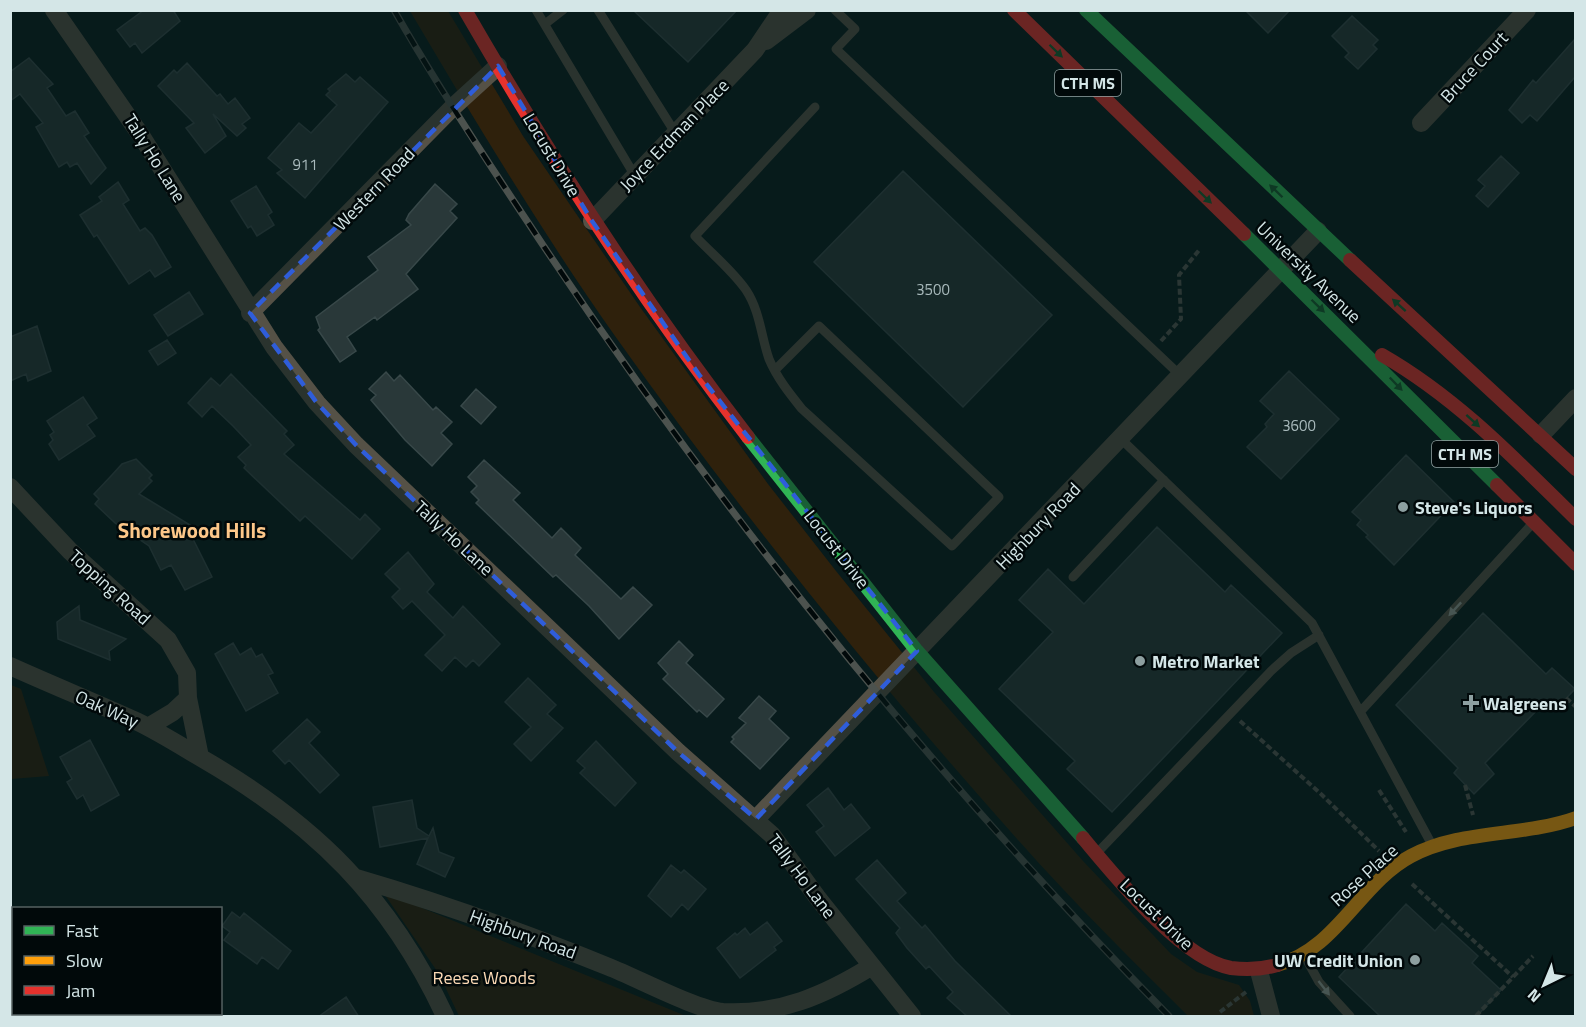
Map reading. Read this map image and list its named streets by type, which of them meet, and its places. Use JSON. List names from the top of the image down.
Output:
{
  "streets": {
    "main road": [
      "CTH MS",
      "Locust Drive",
      "University Avenue",
      "Rose Place"
    ],
    "street": [
      "Bruce Court",
      "Joyce Erdman Place",
      "Tally Ho Lane",
      "Western Road",
      "Highbury Road",
      "Topping Road",
      "Oak Way"
    ]
  },
  "crossings": [
    ["Joyce Erdman Place", "Locust Drive"],
    ["Locust Drive", "Western Road"],
    ["Locust Drive", "Highbury Road"],
    ["Locust Drive", "Rose Place"],
    ["Tally Ho Lane", "Western Road"],
    ["Tally Ho Lane", "Highbury Road"],
    ["University Avenue", "Highbury Road"],
    ["Highbury Road", "Topping Road"],
    ["Highbury Road", "Oak Way"],
    ["Topping Road", "Oak Way"]
  ],
  "districts": ["Shorewood Hills"],
  "parks": ["Reese Woods"],
  "places": {
    "other": ["Steve's Liquors", "Metro Market", "UW Credit Union"],
    "health": ["Walgreens"]
  },
  "house_numbers": ["911", "3500", "3600"],
  "legend": ["Fast", "Slow", "Jam"],
  "north": "bottom left"
}
